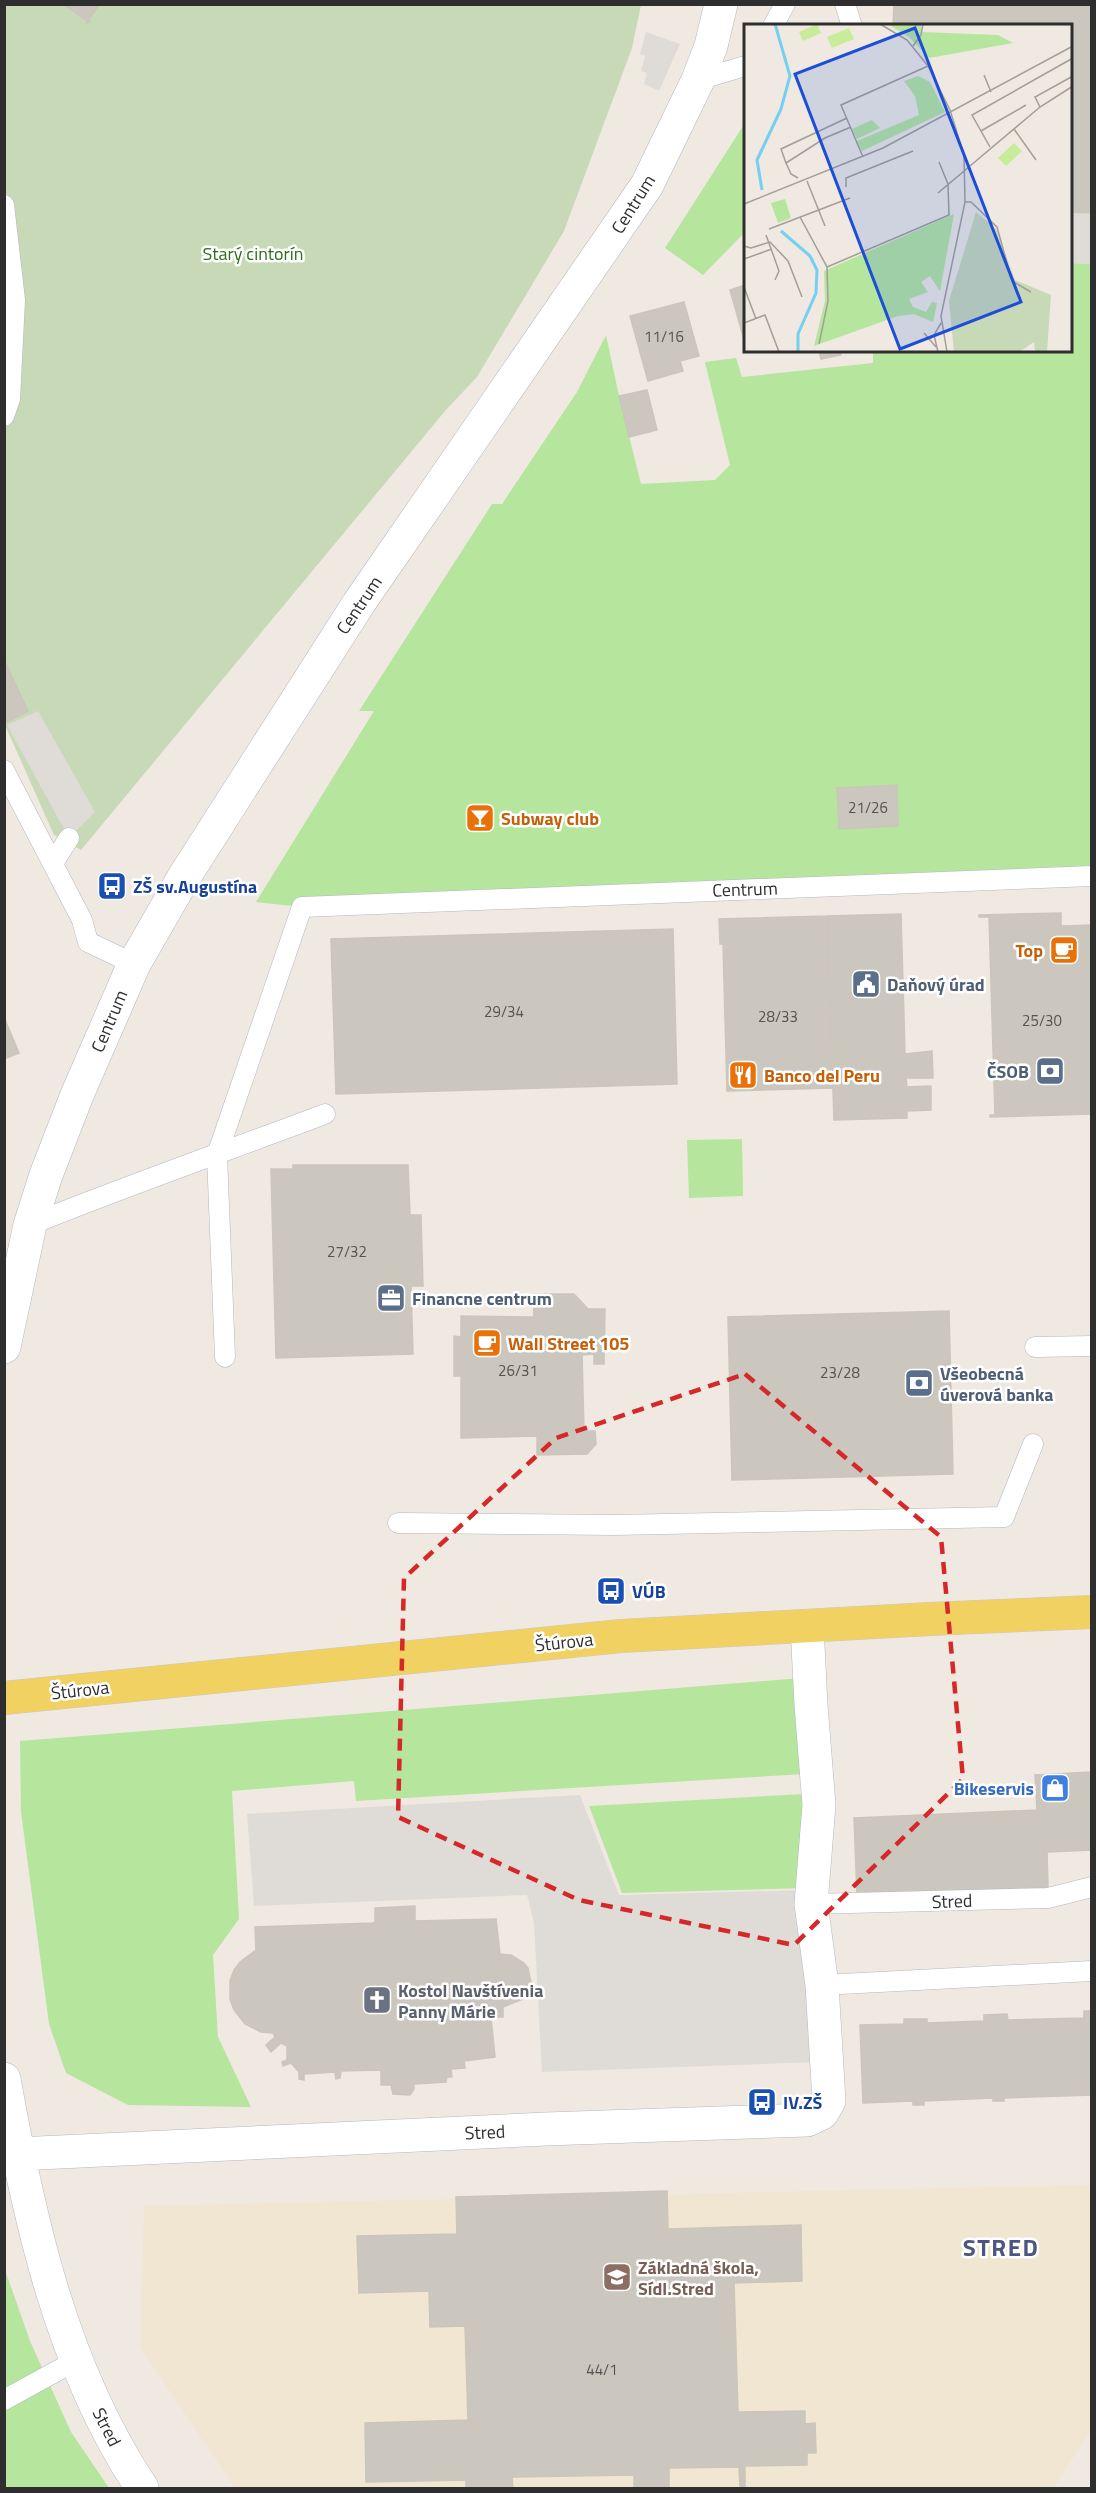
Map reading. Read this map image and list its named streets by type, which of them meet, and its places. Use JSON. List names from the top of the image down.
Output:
{
  "streets": {
    "main road": ["Štúrova"],
    "street": ["Centrum", "Stred"]
  },
  "crossings": [
    ["Štúrova", "Stred"]
  ],
  "districts": ["STRED"],
  "parks": ["Starý cintorín"],
  "places": {
    "bar": ["Subway club"],
    "bus stop": ["ZŠ sv.Augustína", "VÚB", "IV.ZŠ"],
    "cafe": ["Top", "Wall Street 105"],
    "public building": ["Daňový úrad"],
    "bank": ["ČSOB", "Všeobecná úverová banka"],
    "restaurant": ["Banco del Peru"],
    "office": ["Financne centrum"],
    "shop": ["Bikeservis"],
    "church": ["Kostol Navštívenia Panny Márie"],
    "school or university": ["Základná škola, Sídl.Stred"]
  },
  "house_numbers": [
    "11/16",
    "21/26",
    "29/34",
    "28/33",
    "25/30",
    "27/32",
    "26/31",
    "23/28",
    "44/1"
  ]
}
